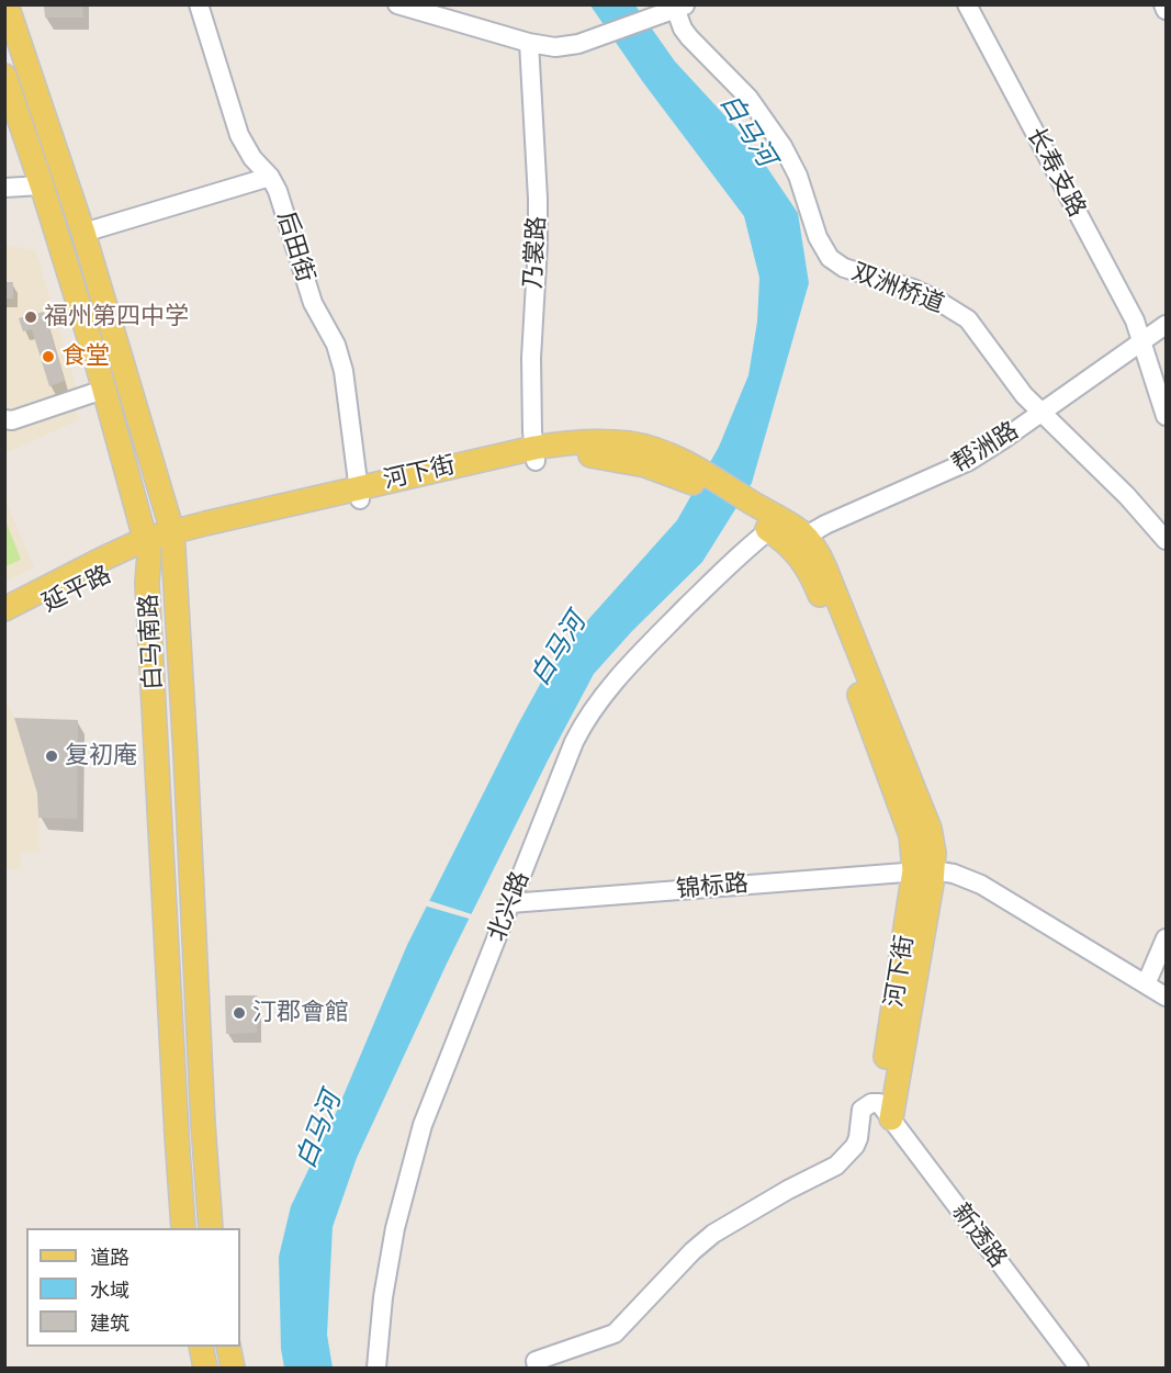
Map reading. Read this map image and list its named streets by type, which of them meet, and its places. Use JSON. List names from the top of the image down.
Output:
{
  "streets": {
    "main road": ["河下街", "延平路", "白马南路"],
    "street": [
      "长寿支路",
      "后田街",
      "乃裳路",
      "双洲桥道",
      "帮洲路",
      "锦标路",
      "北兴路",
      "新透路"
    ]
  },
  "crossings": [
    ["长寿支路", "帮洲路"],
    ["后田街", "河下街"],
    ["乃裳路", "河下街"],
    ["双洲桥道", "帮洲路"],
    ["帮洲路", "河下街"],
    ["河下街", "延平路"],
    ["河下街", "白马南路"],
    ["河下街", "锦标路"],
    ["河下街", "北兴路"],
    ["河下街", "新透路"],
    ["延平路", "白马南路"],
    ["锦标路", "北兴路"]
  ],
  "water": ["白马河"],
  "places": [
    "福州第四中学",
    "食堂",
    "复初庵",
    "汀郡會館"
  ],
  "legend": ["道路", "水域", "建筑"]
}
